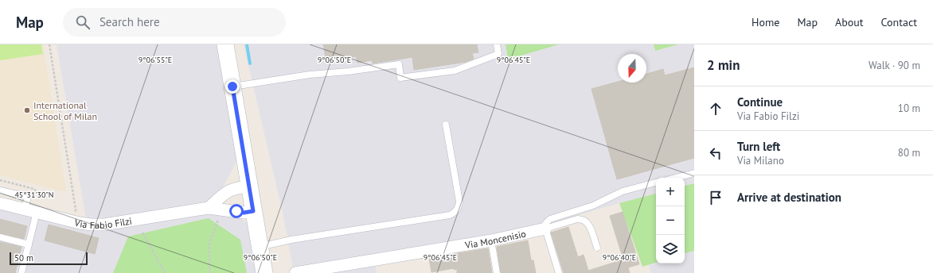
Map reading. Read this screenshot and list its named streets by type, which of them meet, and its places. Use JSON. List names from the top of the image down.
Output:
{
  "streets": {
    "street": ["Via Fabio Filzi", "Via Moncenisio"]
  },
  "places": ["International School of Milan"],
  "scale_bar": "50 m",
  "north": "bottom",
  "page": {
    "header": "Map",
    "search": "Search here",
    "nav": [
      "Home",
      "Map",
      "About",
      "Contact"
    ],
    "heading": ["2 min", "Walk · 90 m"],
    "list": [
      ["Continue", "Via Fabio Filzi", "10 m"],
      ["Turn left", "Via Milano", "80 m"],
      "Arrive at destination"
    ],
    "map_buttons": ["+", "−"],
    "scale": "50 m"
  },
  "coordinates": [
    "9°06'55\"E",
    "9°06'50\"E",
    "9°06'45\"E",
    "45°31'30\"N",
    "9°06'40\"E"
  ]
}
